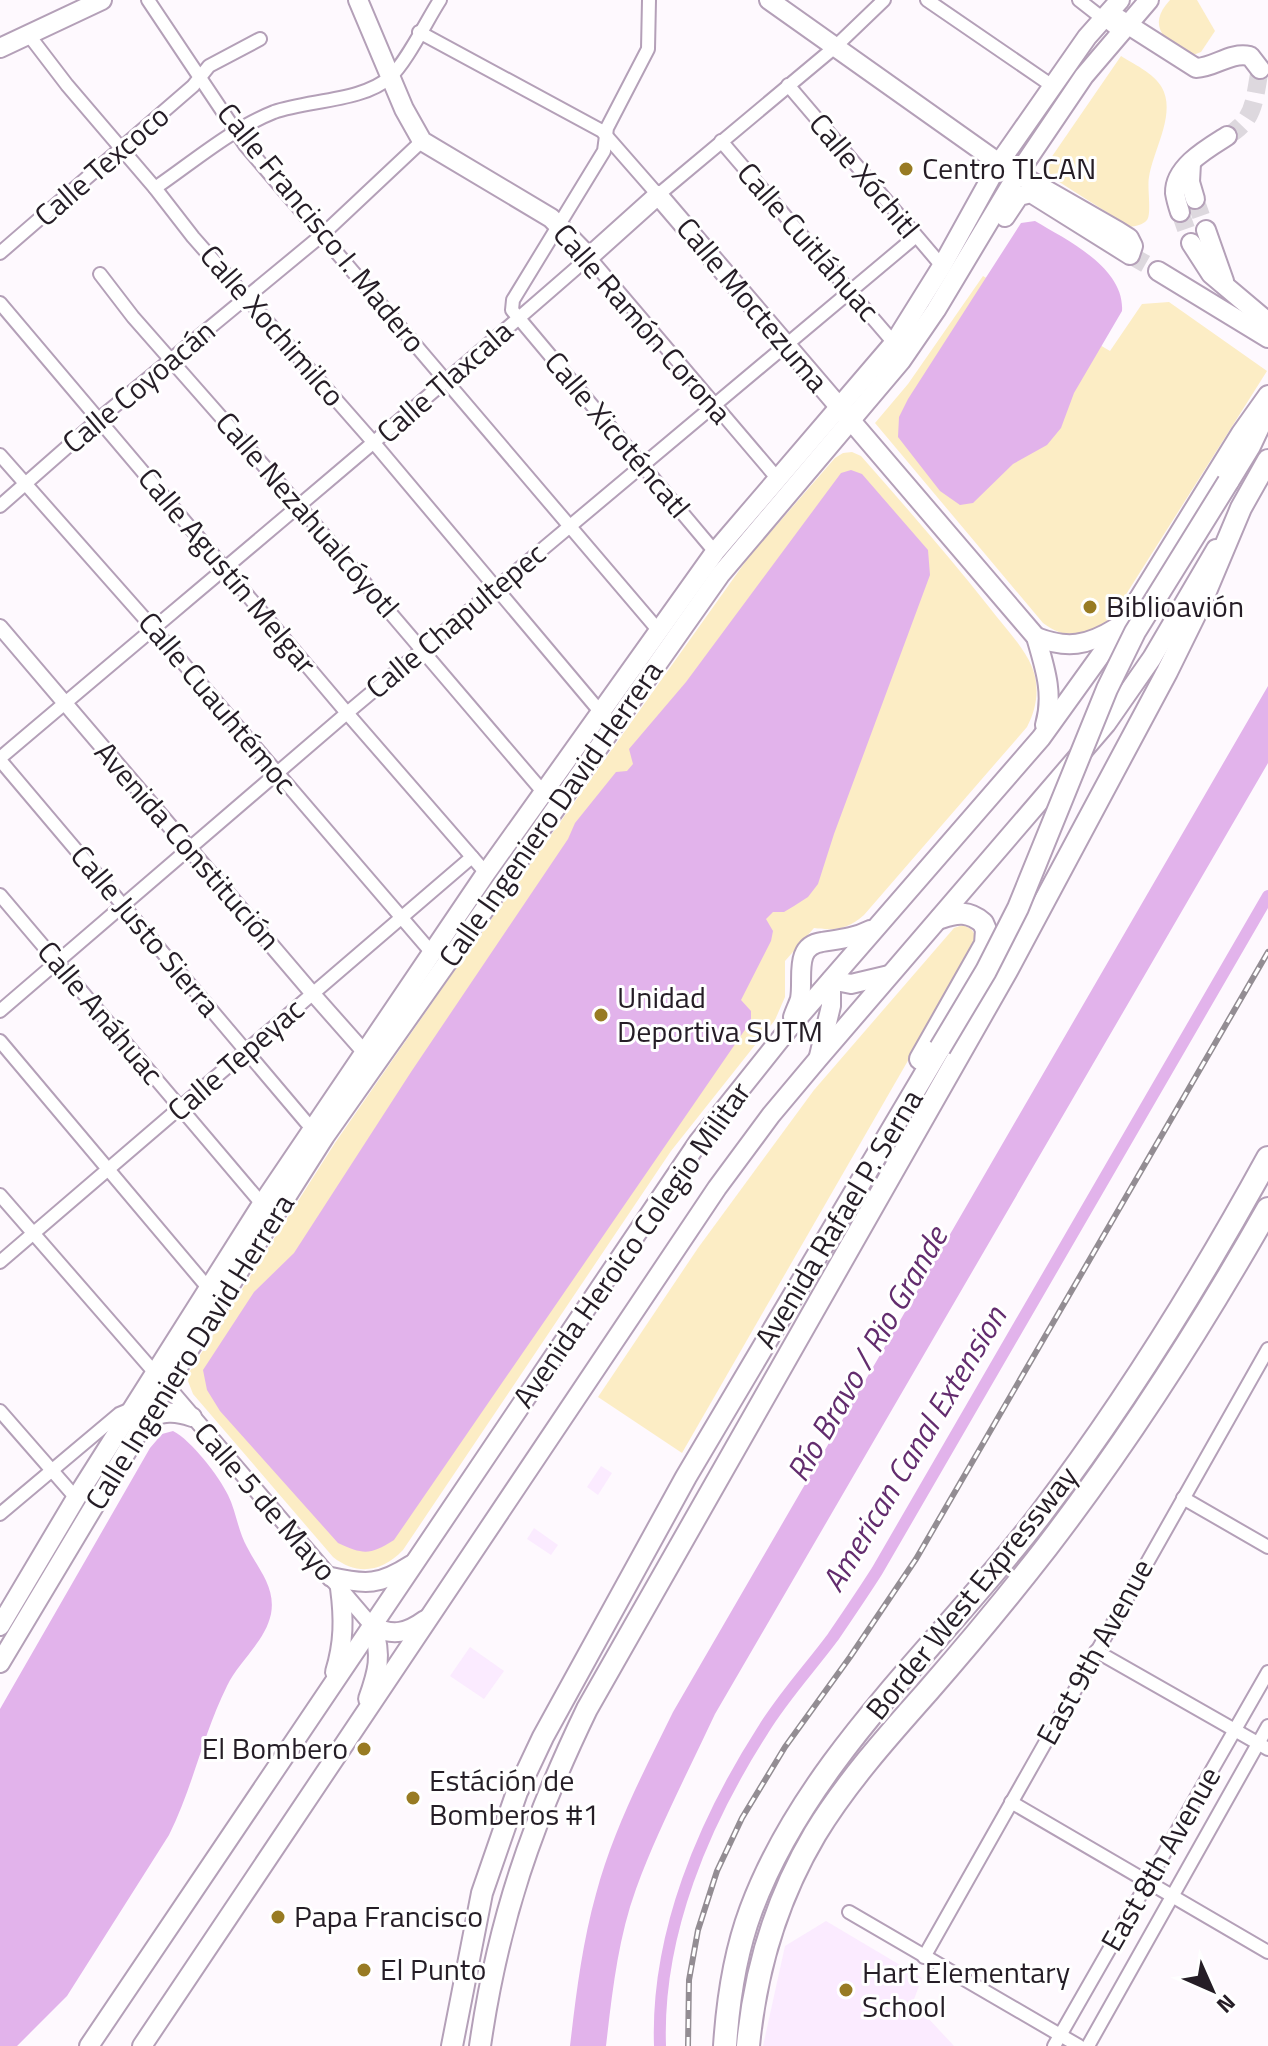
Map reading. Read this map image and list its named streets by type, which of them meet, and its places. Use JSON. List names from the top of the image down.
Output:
{
  "streets": {
    "highway": ["Avenida Rafael P. Serna", "Avenida Heroico Colegio Militar", "Border West Expressway"],
    "main road": [
      "Calle Moctezuma",
      "Calle Ramón Corona",
      "Calle Tlaxcala",
      "Calle Ingeniero David Herrera"
    ],
    "street": [
      "Calle Texcoco",
      "Calle Xóchitl",
      "Calle Francisco I. Madero",
      "Calle Cuitláhuac",
      "Calle Xochimilco",
      "Calle Coyoacán",
      "Calle Xicoténcatl",
      "Calle Nezahualcóyotl",
      "Calle Agustín Melgar",
      "Calle Chapultepec",
      "Calle Cuauhtémoc",
      "Avenida Constitución",
      "Calle Justo Sierra",
      "Calle Anáhuac",
      "Calle Tepeyac",
      "Calle 5 de Mayo",
      "East 9th Avenue",
      "East 8th Avenue"
    ]
  },
  "crossings": [
    ["Calle Texcoco", "Calle Francisco I. Madero"],
    ["Calle Texcoco", "Calle Xochimilco"],
    ["Calle Xóchitl", "Calle Tlaxcala"],
    ["Calle Xóchitl", "Calle Chapultepec"],
    ["Calle Xóchitl", "Calle Ingeniero David Herrera"],
    ["Calle Francisco I. Madero", "Calle Tlaxcala"],
    ["Calle Francisco I. Madero", "Calle Coyoacán"],
    ["Calle Francisco I. Madero", "Calle Chapultepec"],
    ["Calle Francisco I. Madero", "Calle Ingeniero David Herrera"],
    ["Calle Cuitláhuac", "Calle Tlaxcala"],
    ["Calle Cuitláhuac", "Calle Chapultepec"],
    ["Calle Cuitláhuac", "Calle Ingeniero David Herrera"],
    ["Calle Moctezuma", "Calle Tlaxcala"],
    ["Calle Moctezuma", "Calle Chapultepec"],
    ["Calle Moctezuma", "Calle Ingeniero David Herrera"],
    ["Calle Moctezuma", "Avenida Heroico Colegio Militar"],
    ["Calle Ramón Corona", "Calle Tlaxcala"],
    ["Calle Ramón Corona", "Calle Coyoacán"],
    ["Calle Ramón Corona", "Calle Chapultepec"],
    ["Calle Ramón Corona", "Calle Ingeniero David Herrera"],
    ["Calle Xochimilco", "Calle Tlaxcala"],
    ["Calle Xochimilco", "Calle Coyoacán"],
    ["Calle Xochimilco", "Calle Chapultepec"],
    ["Calle Xochimilco", "Calle Ingeniero David Herrera"],
    ["Calle Tlaxcala", "Calle Xicoténcatl"],
    ["Calle Tlaxcala", "Calle Nezahualcóyotl"],
    ["Calle Tlaxcala", "Calle Agustín Melgar"],
    ["Calle Tlaxcala", "Calle Cuauhtémoc"],
    ["Calle Tlaxcala", "Avenida Constitución"],
    ["Calle Tlaxcala", "Calle Justo Sierra"],
    ["Calle Coyoacán", "Calle Nezahualcóyotl"],
    ["Calle Coyoacán", "Calle Agustín Melgar"],
    ["Calle Coyoacán", "Calle Cuauhtémoc"],
    ["Calle Xicoténcatl", "Calle Chapultepec"],
    ["Calle Xicoténcatl", "Calle Ingeniero David Herrera"],
    ["Calle Nezahualcóyotl", "Calle Chapultepec"],
    ["Calle Nezahualcóyotl", "Calle Ingeniero David Herrera"],
    ["Calle Agustín Melgar", "Calle Chapultepec"],
    ["Calle Agustín Melgar", "Calle Ingeniero David Herrera"],
    ["Calle Agustín Melgar", "Calle Tepeyac"],
    ["Calle Chapultepec", "Calle Cuauhtémoc"],
    ["Calle Chapultepec", "Avenida Constitución"],
    ["Calle Chapultepec", "Calle Justo Sierra"],
    ["Calle Chapultepec", "Calle Anáhuac"],
    ["Calle Cuauhtémoc", "Calle Ingeniero David Herrera"],
    ["Calle Cuauhtémoc", "Calle Tepeyac"],
    ["Calle Ingeniero David Herrera", "Avenida Constitución"],
    ["Calle Ingeniero David Herrera", "Calle Justo Sierra"],
    ["Calle Ingeniero David Herrera", "Calle Anáhuac"],
    ["Calle Ingeniero David Herrera", "Calle 5 de Mayo"],
    ["Avenida Constitución", "Calle Tepeyac"],
    ["Calle Justo Sierra", "Calle Tepeyac"],
    ["Calle Anáhuac", "Calle Tepeyac"],
    ["Calle Tepeyac", "Calle 5 de Mayo"],
    ["Avenida Rafael P. Serna", "Avenida Heroico Colegio Militar"],
    ["Avenida Heroico Colegio Militar", "Calle 5 de Mayo"]
  ],
  "water": ["Río Bravo / Rio Grande", "American Canal Extension"],
  "places": [
    "Centro TLCAN",
    "Biblioavión",
    "Unidad Deportiva SUTM",
    "El Bombero",
    "Estáción de Bomberos #1",
    "Papa Francisco",
    "El Punto",
    "Hart Elementary School"
  ],
  "north": "bottom right"
}
